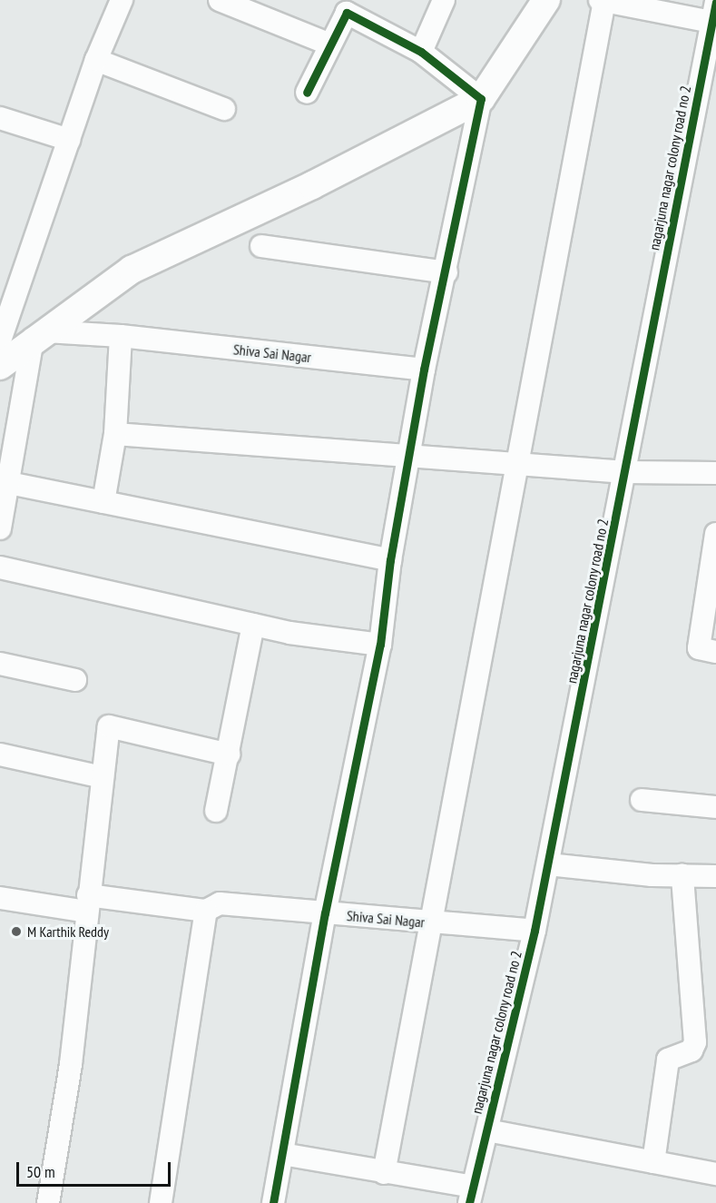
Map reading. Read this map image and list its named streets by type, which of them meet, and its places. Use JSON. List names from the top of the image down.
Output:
{
  "streets": {
    "street": ["nagarjuna nagar colony road no 2", "Shiva Sai Nagar"]
  },
  "crossings": [
    ["nagarjuna nagar colony road no 2", "Shiva Sai Nagar"]
  ],
  "places": ["M Karthik Reddy"],
  "scale_bar": "50 m"
}
